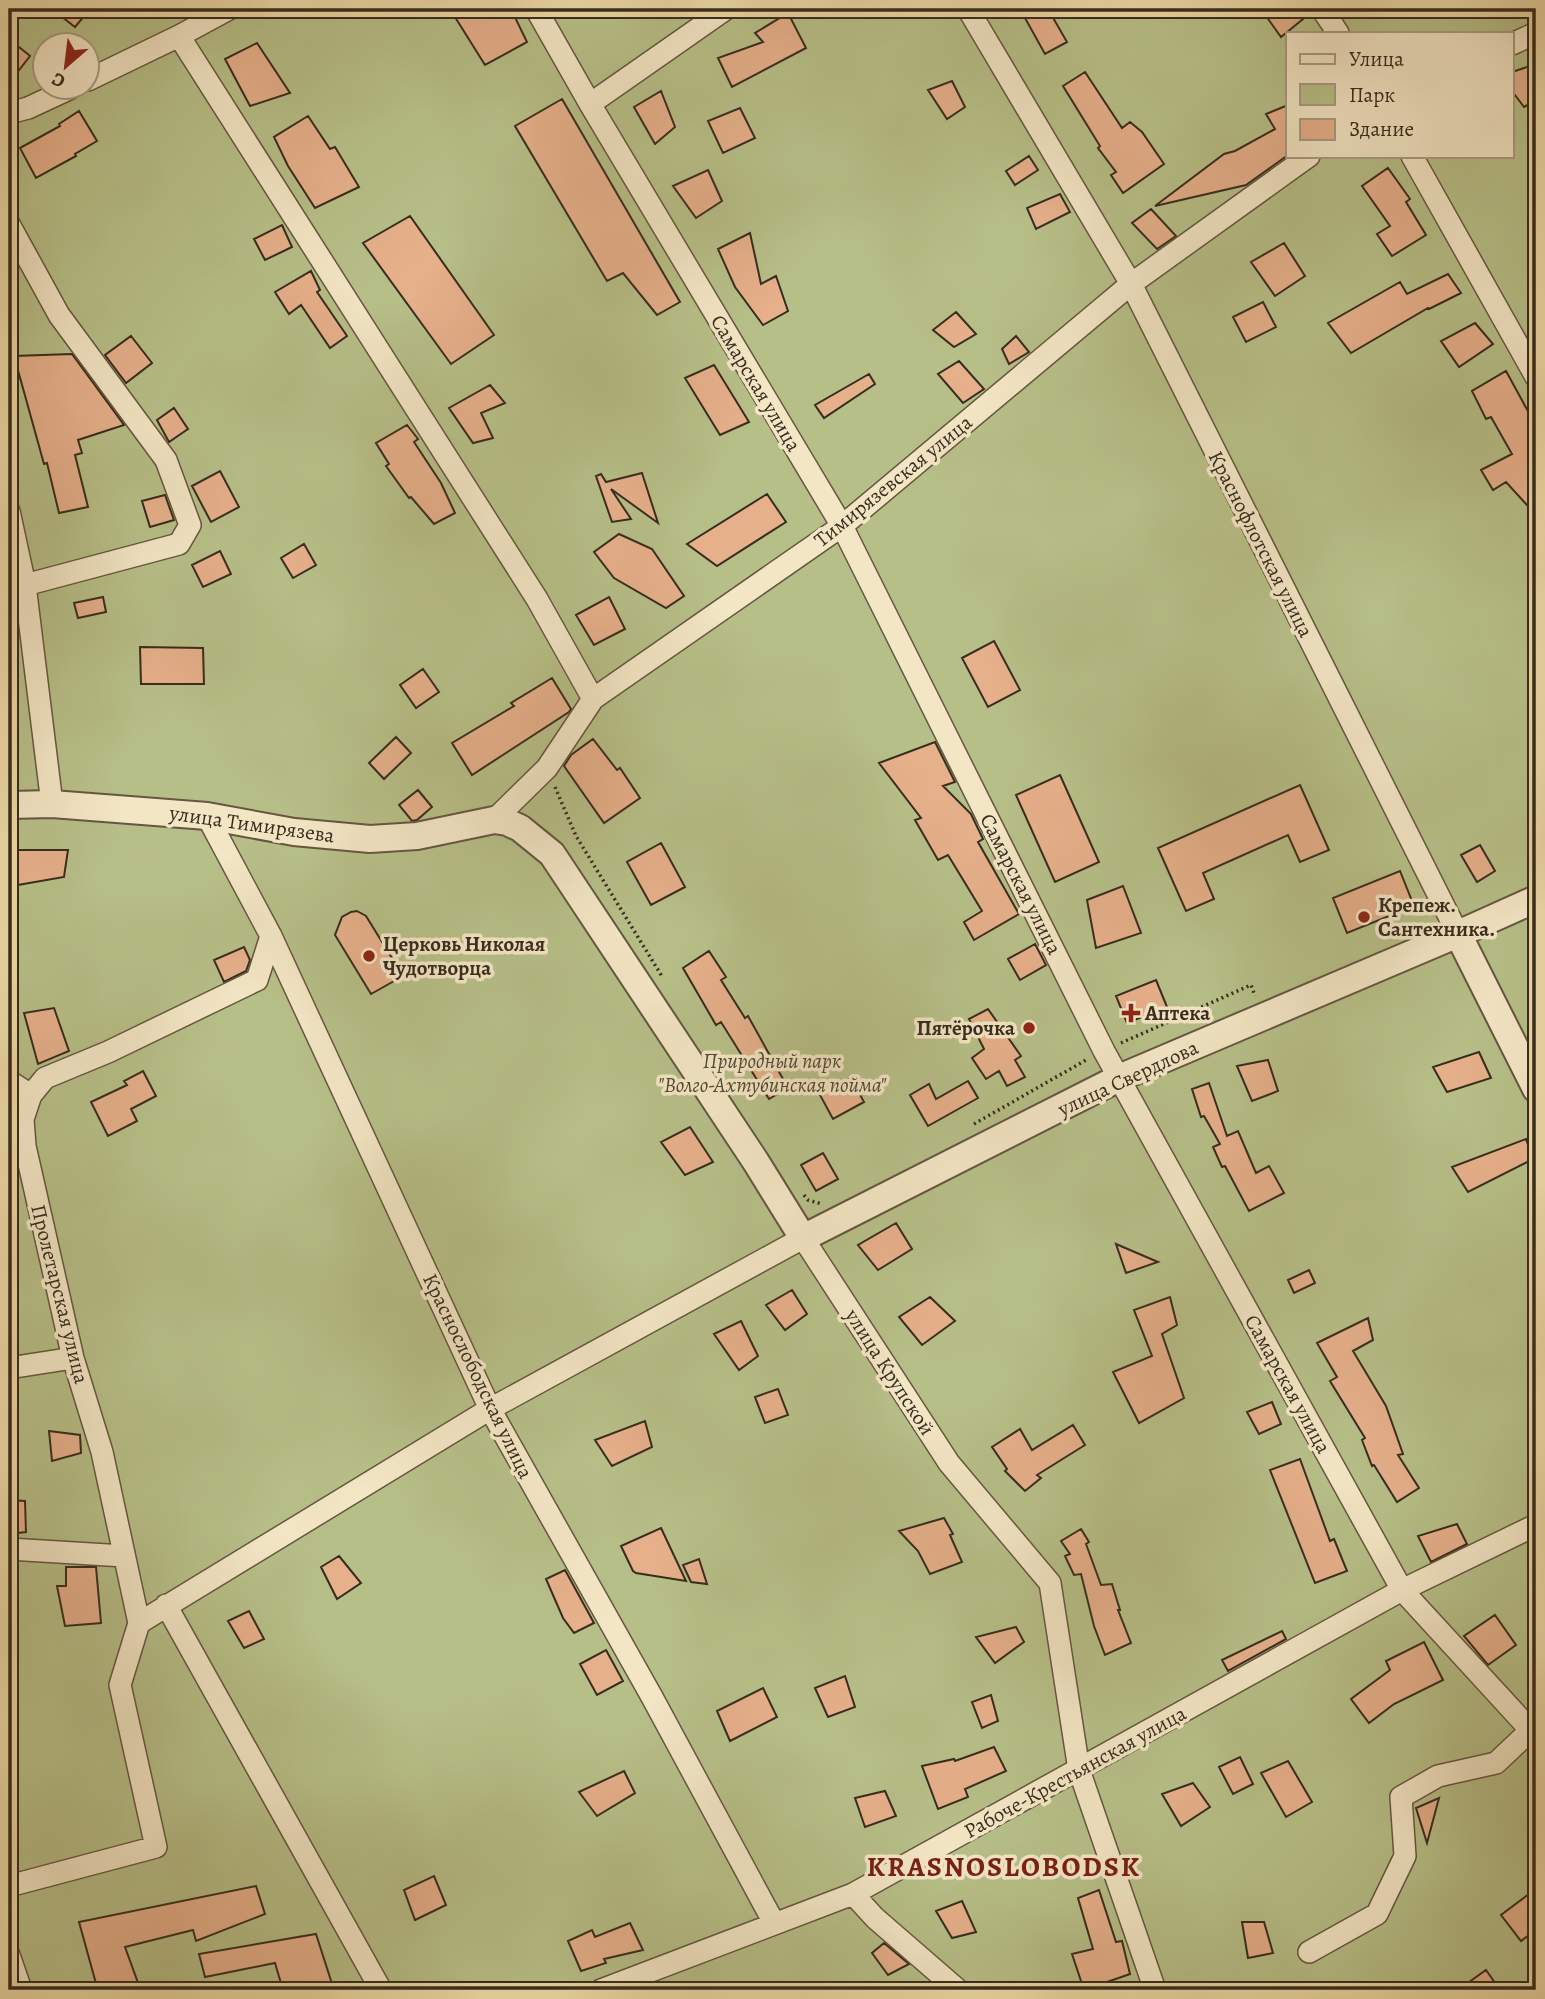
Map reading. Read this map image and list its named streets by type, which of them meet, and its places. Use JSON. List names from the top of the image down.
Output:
{
  "streets": {
    "street": [
      "Самарская улица",
      "Тимирязевская улица",
      "Краснофлотская улица",
      "улица Тимирязева",
      "улица Свердлова",
      "Пролетарская улица",
      "улица Крупской",
      "Краснослободская улица",
      "Рабоче-Крестьянская улица"
    ]
  },
  "crossings": [
    ["Самарская улица", "Тимирязевская улица"],
    ["Самарская улица", "улица Свердлова"],
    ["Самарская улица", "Рабоче-Крестьянская улица"],
    ["Тимирязевская улица", "Краснофлотская улица"],
    ["Тимирязевская улица", "улица Тимирязева"],
    ["Тимирязевская улица", "улица Крупской"],
    ["Краснофлотская улица", "улица Свердлова"],
    ["улица Тимирязева", "улица Крупской"],
    ["улица Тимирязева", "Краснослободская улица"],
    ["улица Свердлова", "улица Крупской"],
    ["улица Крупской", "Рабоче-Крестьянская улица"],
    ["Краснослободская улица", "Рабоче-Крестьянская улица"]
  ],
  "districts": ["KRASNOSLOBODSK"],
  "parks": ["Природный парк \"Волго-Ахтубинская пойма\""],
  "places": {
    "other": ["Крепеж. Сантехника.", "Церковь Николая Чудотворца", "Пятёрочка"],
    "health": ["Аптека"]
  },
  "legend": ["Улица", "Парк", "Здание"],
  "north": "bottom left"
}
